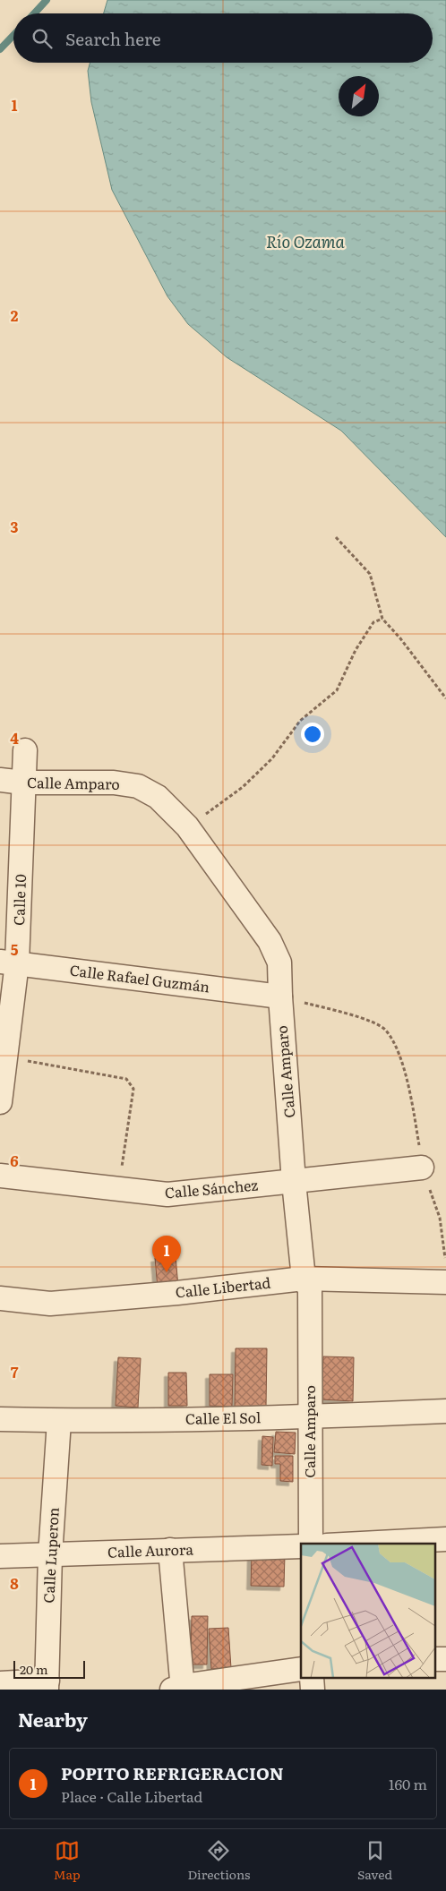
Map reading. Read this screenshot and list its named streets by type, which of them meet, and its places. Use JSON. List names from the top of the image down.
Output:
{
  "streets": {
    "street": [
      "Calle Amparo",
      "Calle 10",
      "Calle Rafael Guzmán",
      "Calle Sánchez",
      "Calle Libertad",
      "Calle El Sol",
      "Calle Aurora",
      "Calle Luperon"
    ]
  },
  "crossings": [
    ["Calle Amparo", "Calle 10"],
    ["Calle Amparo", "Calle Rafael Guzmán"],
    ["Calle Amparo", "Calle Sánchez"],
    ["Calle Amparo", "Calle Libertad"],
    ["Calle Amparo", "Calle El Sol"],
    ["Calle 10", "Calle Rafael Guzmán"],
    ["Calle El Sol", "Calle Luperon"],
    ["Calle Aurora", "Calle Luperon"]
  ],
  "water": ["Río Ozama"],
  "scale_bar": "20 m",
  "north": "top right",
  "page": {
    "search": "Search here",
    "pins": "1",
    "scale": "20 m",
    "heading": "Nearby",
    "list": [
      {
        "mark": "1",
        "name": "POPITO REFRIGERACION",
        "note": "Place · Calle Libertad",
        "value": "160 m"
      }
    ],
    "nav": ["Map", "Directions", "Saved"]
  },
  "grid": {
    "rows": [
      "1",
      "2",
      "3",
      "4",
      "5",
      "6",
      "7",
      "8"
    ]
  }
}
